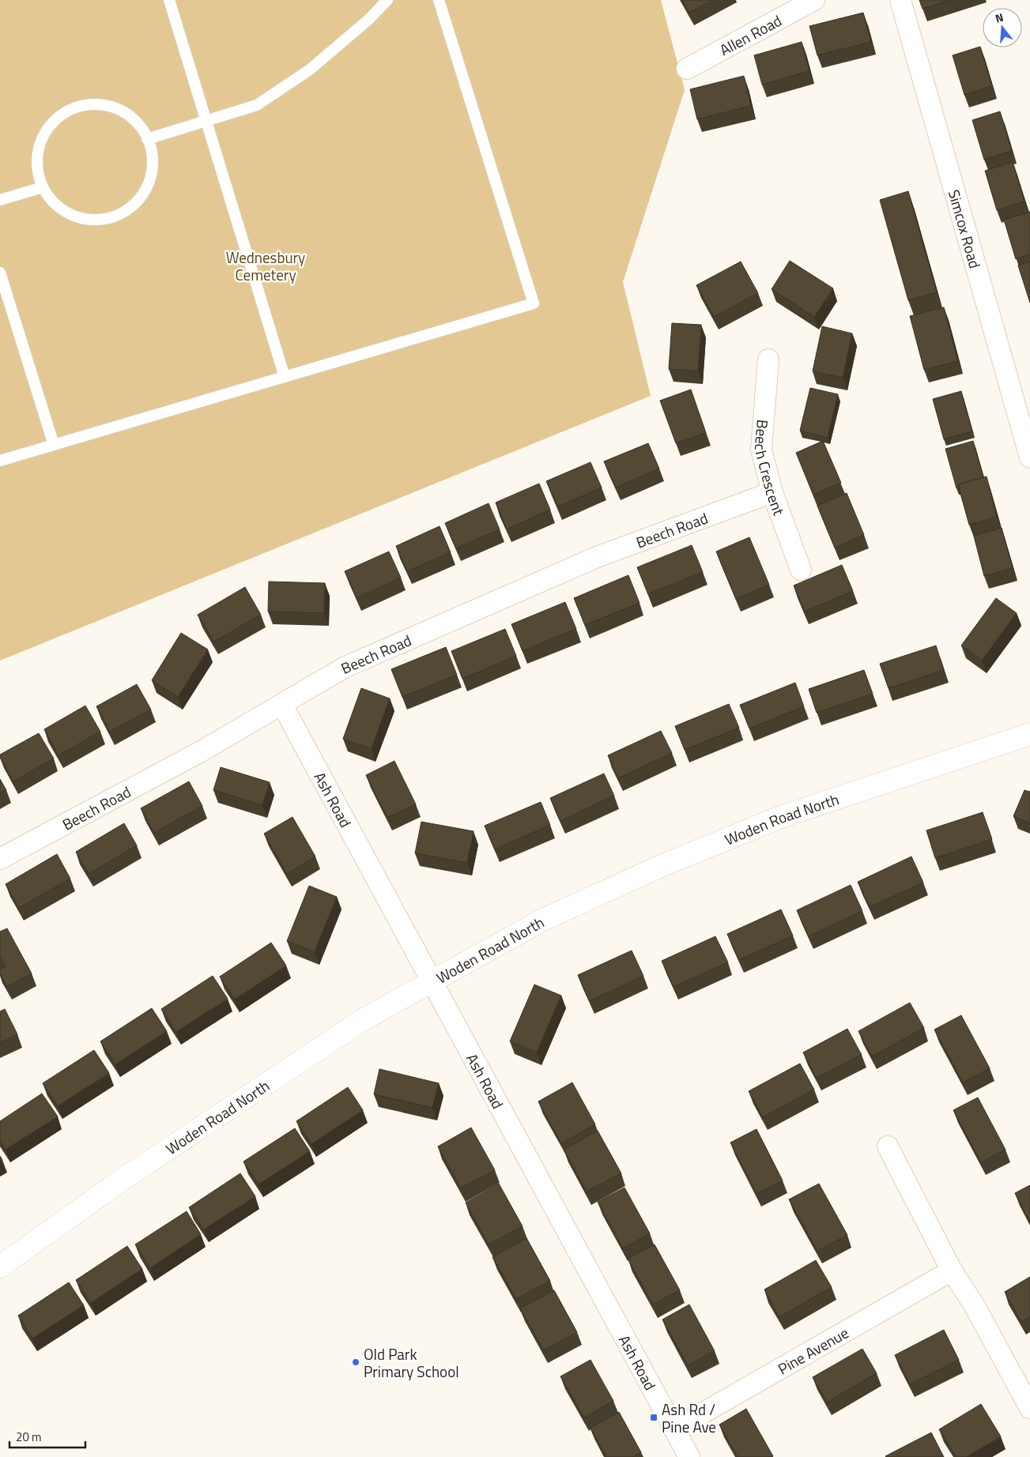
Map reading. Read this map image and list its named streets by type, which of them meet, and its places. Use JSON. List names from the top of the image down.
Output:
{
  "streets": {
    "street": [
      "Allen Road",
      "Simcox Road",
      "Beech Crescent",
      "Beech Road",
      "Ash Road",
      "Woden Road North",
      "Pine Avenue"
    ]
  },
  "crossings": [
    ["Beech Crescent", "Beech Road"],
    ["Beech Road", "Ash Road"],
    ["Ash Road", "Woden Road North"],
    ["Ash Road", "Pine Avenue"]
  ],
  "parks": ["Wednesbury Cemetery"],
  "places": {
    "other": ["Old Park Primary School"],
    "transit": ["Ash Rd / Pine Ave"]
  },
  "scale_bar": "20 m",
  "north": "top"
}
